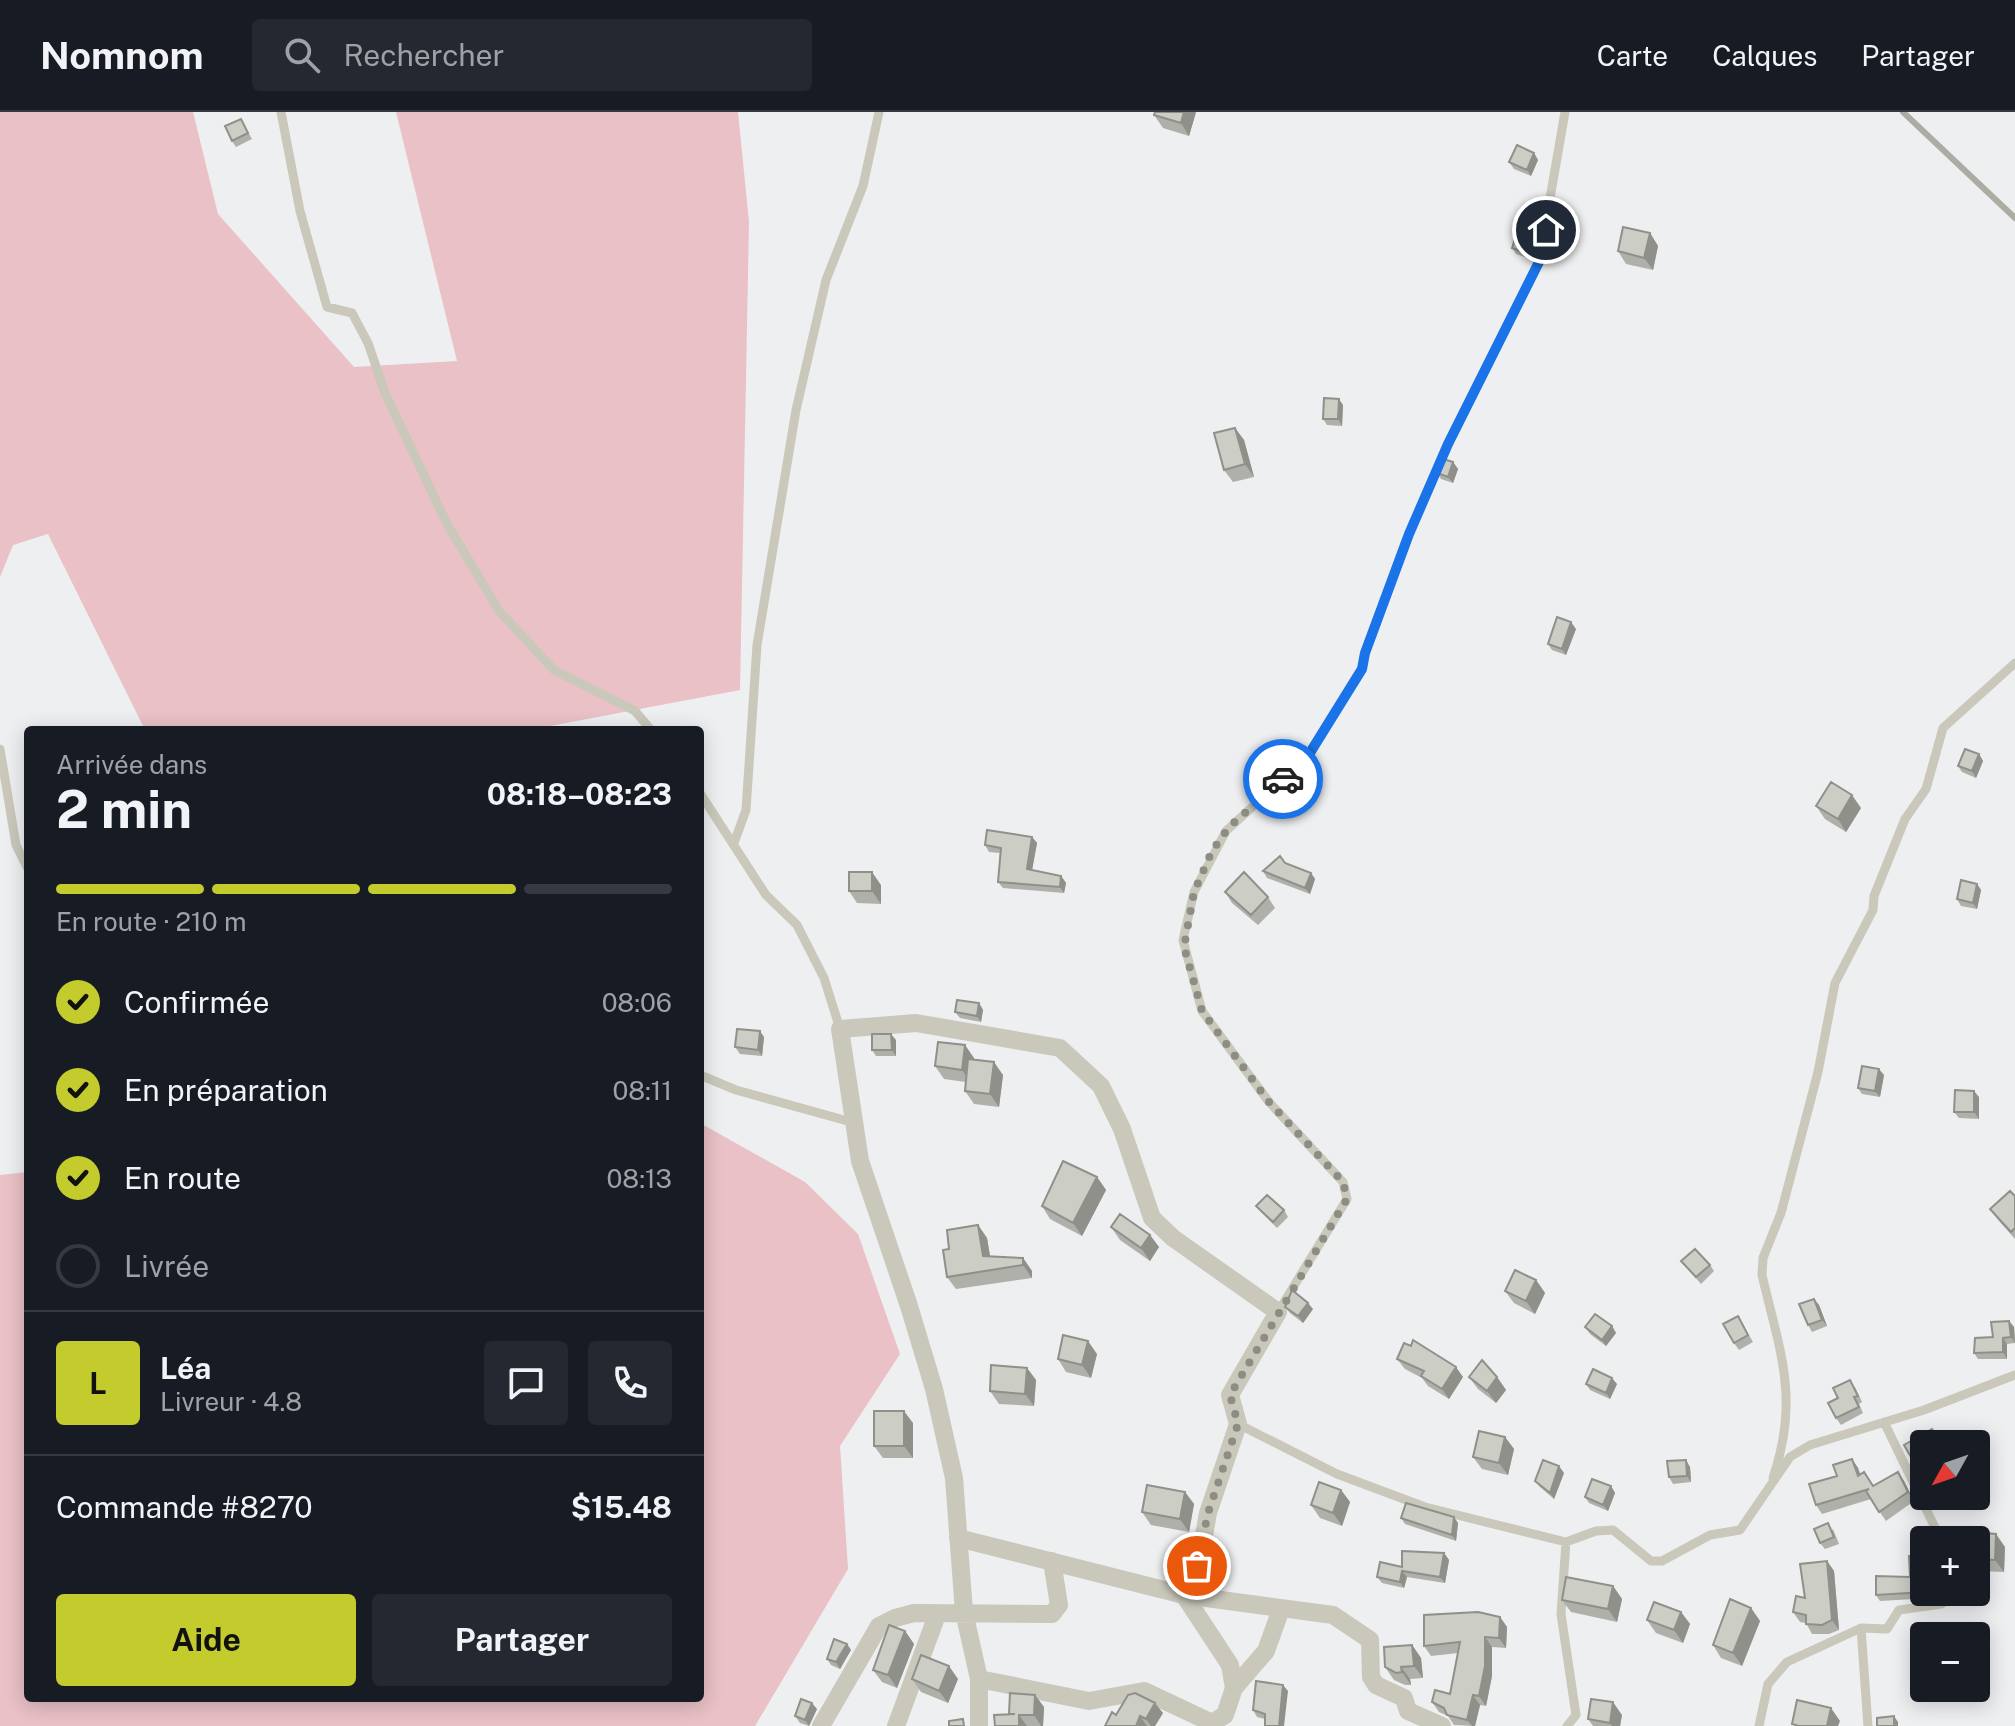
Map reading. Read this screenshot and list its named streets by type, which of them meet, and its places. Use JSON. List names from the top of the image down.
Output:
{
  "north": "bottom left",
  "page": {
    "header": "Nomnom",
    "search": "Rechercher",
    "nav": ["Carte", "Calques", "Partager"],
    "heading": ["2 min", "Arrivée dans", "08:18–08:23"],
    "panel": [
      "Léa",
      "Livreur · 4.8",
      "Commande #8270",
      "$15.48"
    ],
    "bar": "En route · 210 m",
    "list": [
      ["Confirmée", "08:06"],
      ["En préparation", "08:11"],
      ["En route", "08:13"],
      "Livrée"
    ],
    "round": "L",
    "map_buttons": ["+", "−"],
    "buttons": ["Aide", "Partager"]
  }
}
